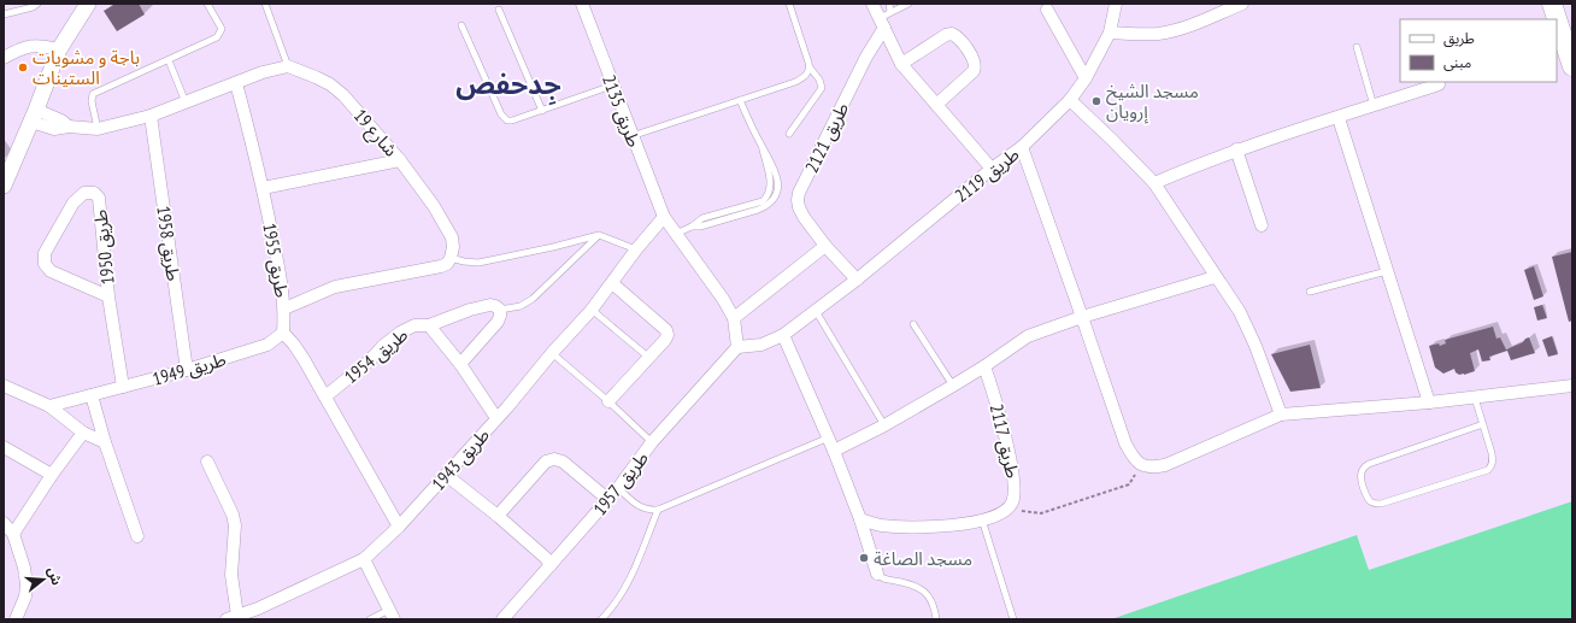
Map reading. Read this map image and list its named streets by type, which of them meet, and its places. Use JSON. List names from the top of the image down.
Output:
{
  "streets": {
    "street": [
      "طريق 2135",
      "شارع 19",
      "طريق 2121",
      "طريق 2119",
      "طريق 1958",
      "طريق 1950",
      "طريق 1955",
      "طريق 1954",
      "طريق 1949",
      "طريق 2117",
      "طريق 1943",
      "طريق 1957"
    ]
  },
  "crossings": [
    ["طريق 2135", "طريق 1943"],
    ["طريق 2121", "طريق 2119"],
    ["طريق 2119", "طريق 1957"],
    ["طريق 1958", "طريق 1949"],
    ["طريق 1950", "طريق 1949"],
    ["طريق 1955", "طريق 1949"],
    ["طريق 1954", "طريق 1943"]
  ],
  "districts": ["جِدحفص"],
  "places": ["باجة و مشويات الستينات", "مسجد الشيخ إرويان", "مسجد الصاغة"],
  "legend": ["طريق", "مبنى"],
  "north": "right"
}
